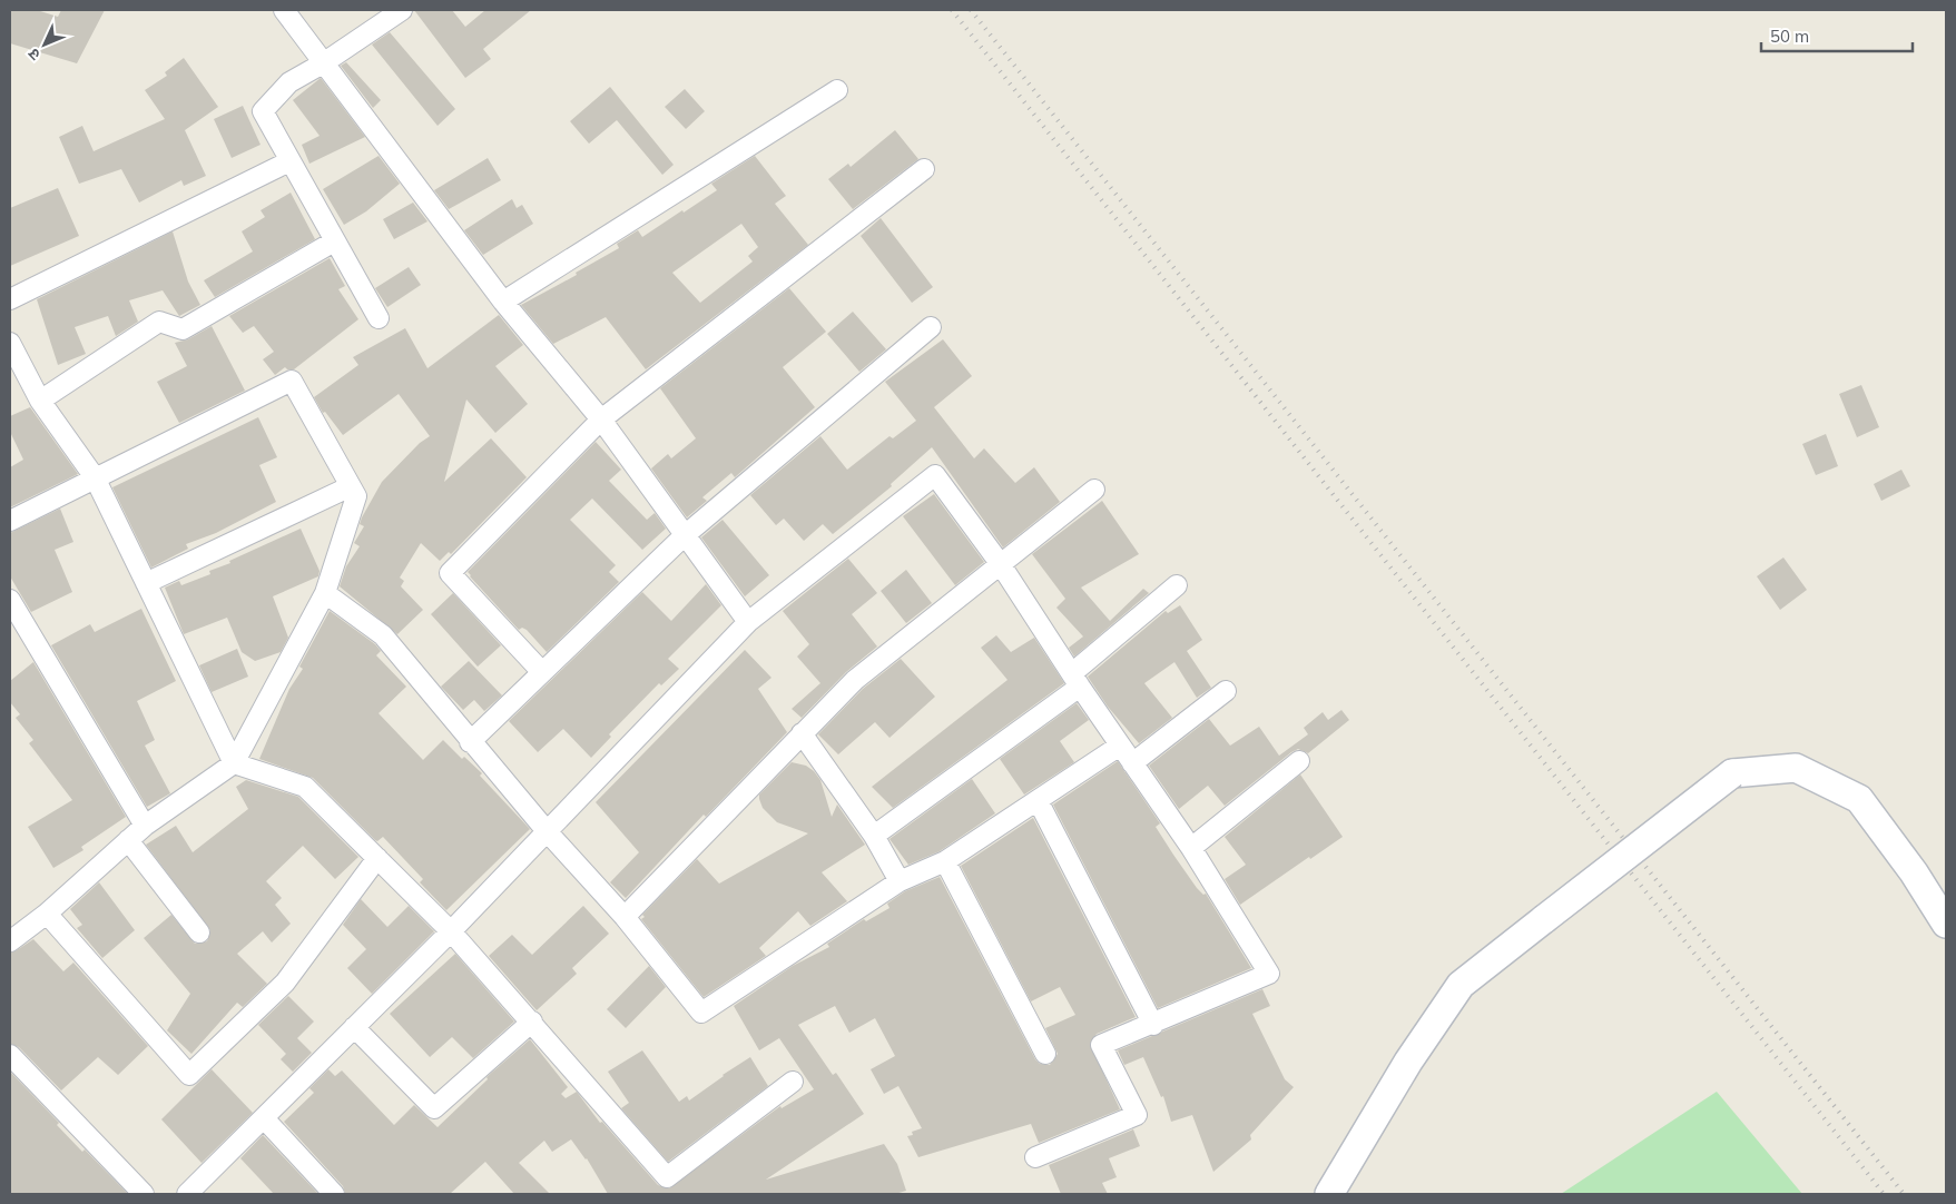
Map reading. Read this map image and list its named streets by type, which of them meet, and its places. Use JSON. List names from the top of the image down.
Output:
{
  "scale_bar": "50 m",
  "north": "bottom left"
}
